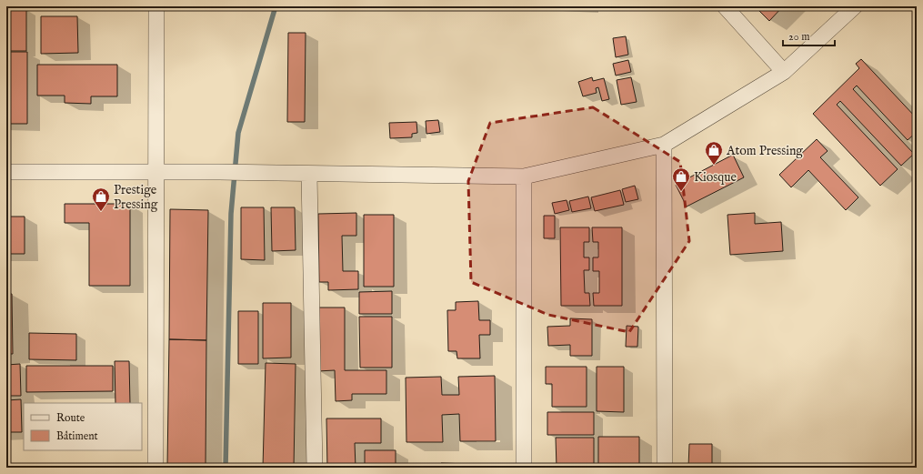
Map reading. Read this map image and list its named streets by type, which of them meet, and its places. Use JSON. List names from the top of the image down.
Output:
{
  "places": {
    "shop": ["Atom Pressing", "Kiosque", "Prestige Pressing"]
  },
  "legend": ["Route", "Bâtiment"],
  "scale_bar": "20 m"
}
